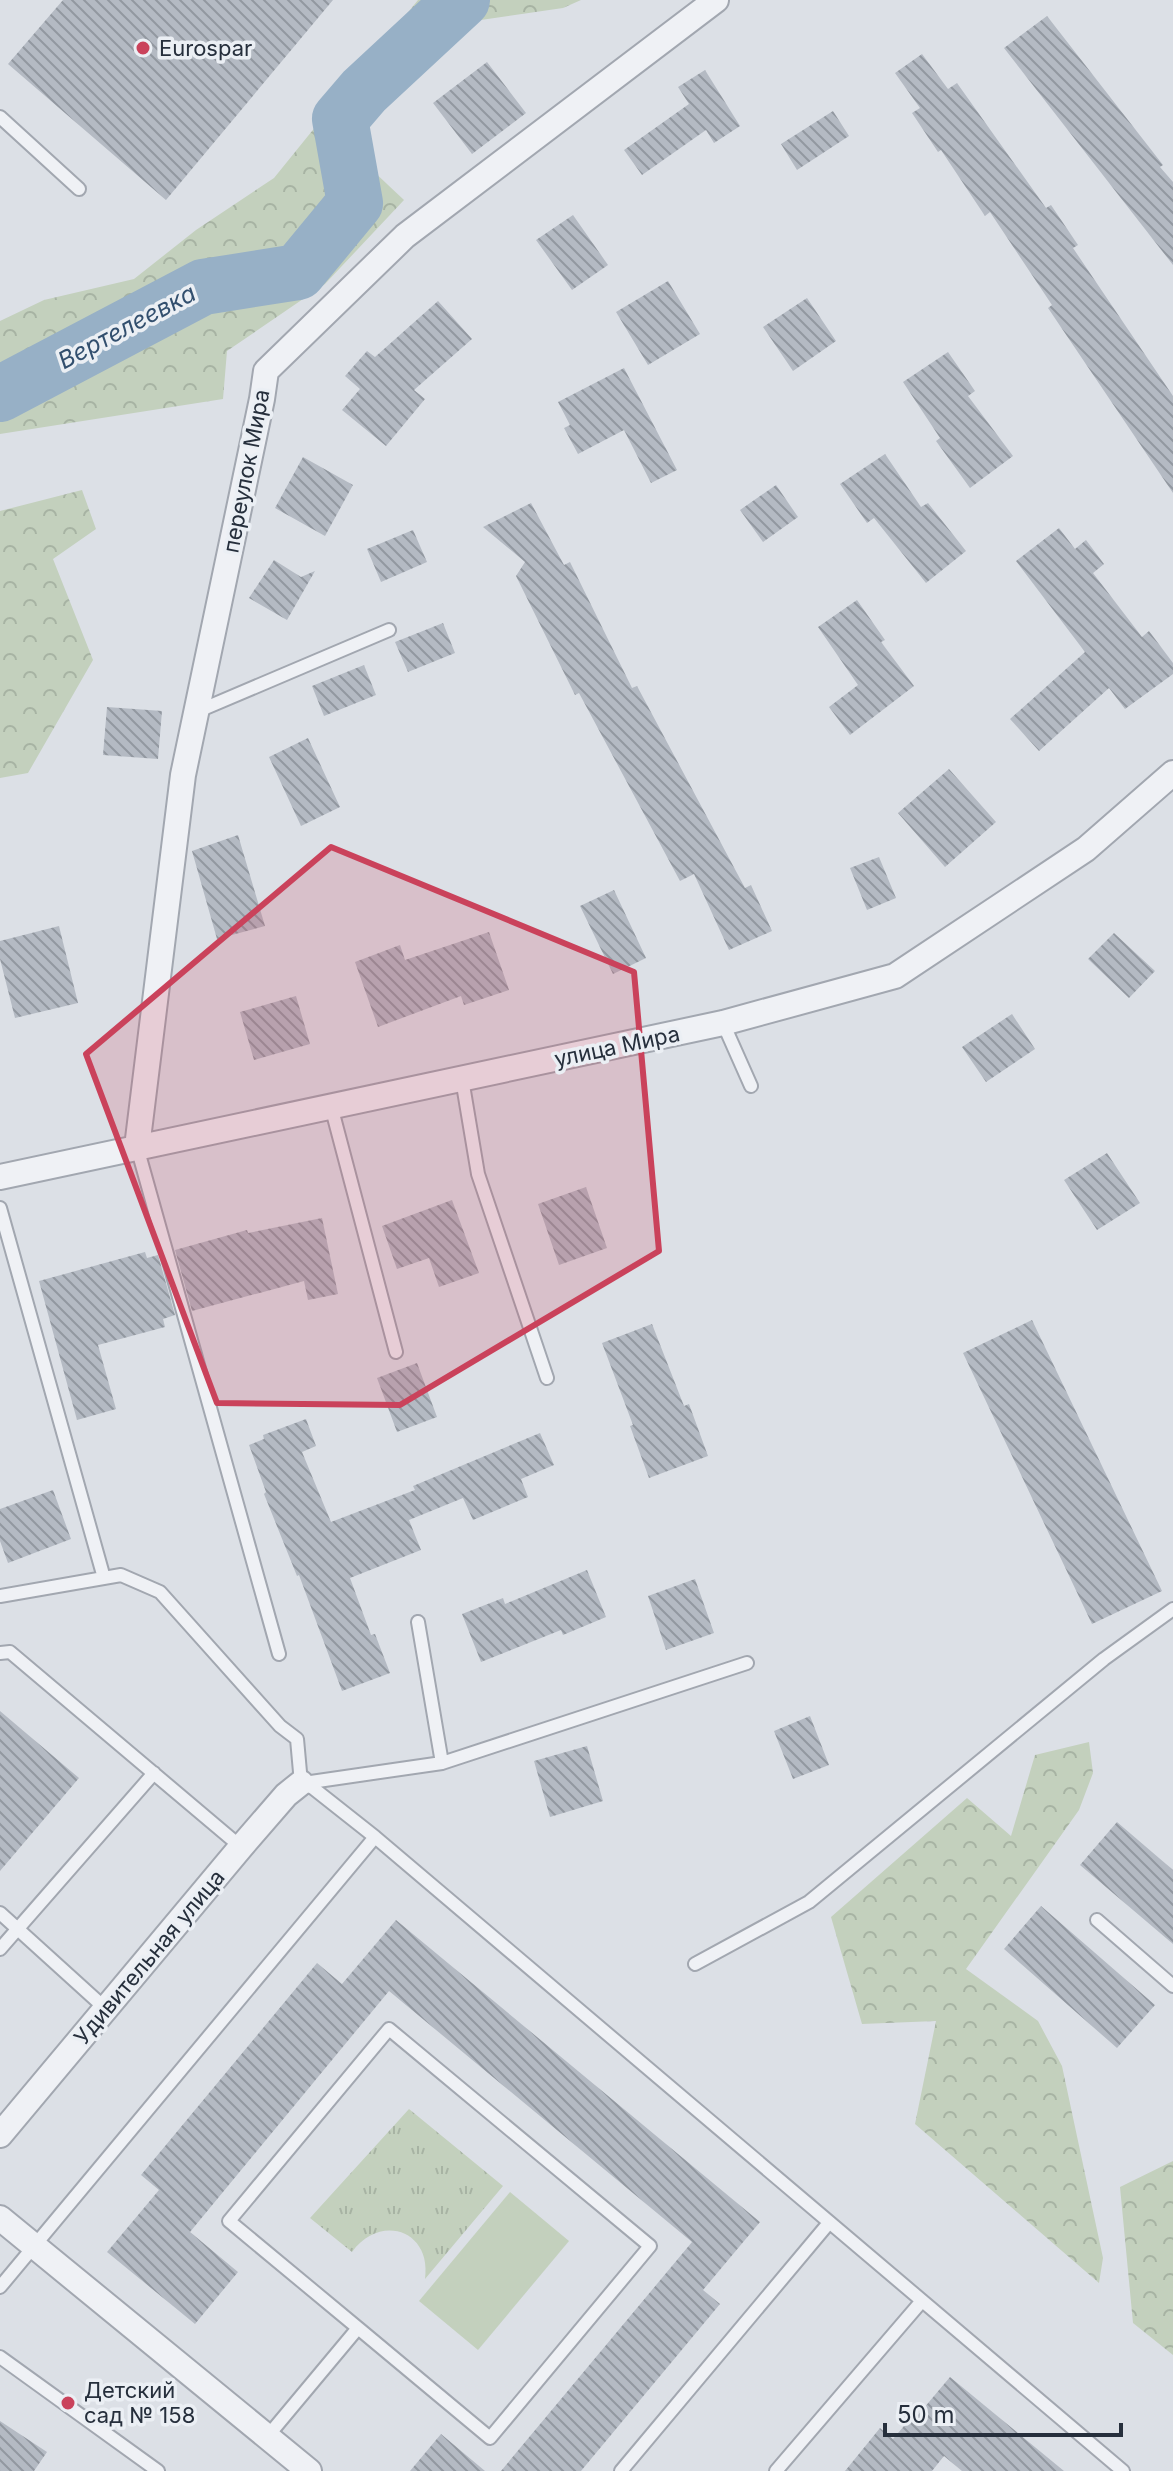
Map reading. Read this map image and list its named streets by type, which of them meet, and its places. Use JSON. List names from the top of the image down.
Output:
{
  "streets": {
    "street": ["переулок Мира", "улица Мира", "Удивительная улица"]
  },
  "crossings": [
    ["переулок Мира", "улица Мира"]
  ],
  "water": ["Вертелеевка"],
  "places": ["Eurospar", "Детский сад № 158"],
  "scale_bar": "50 m"
}
